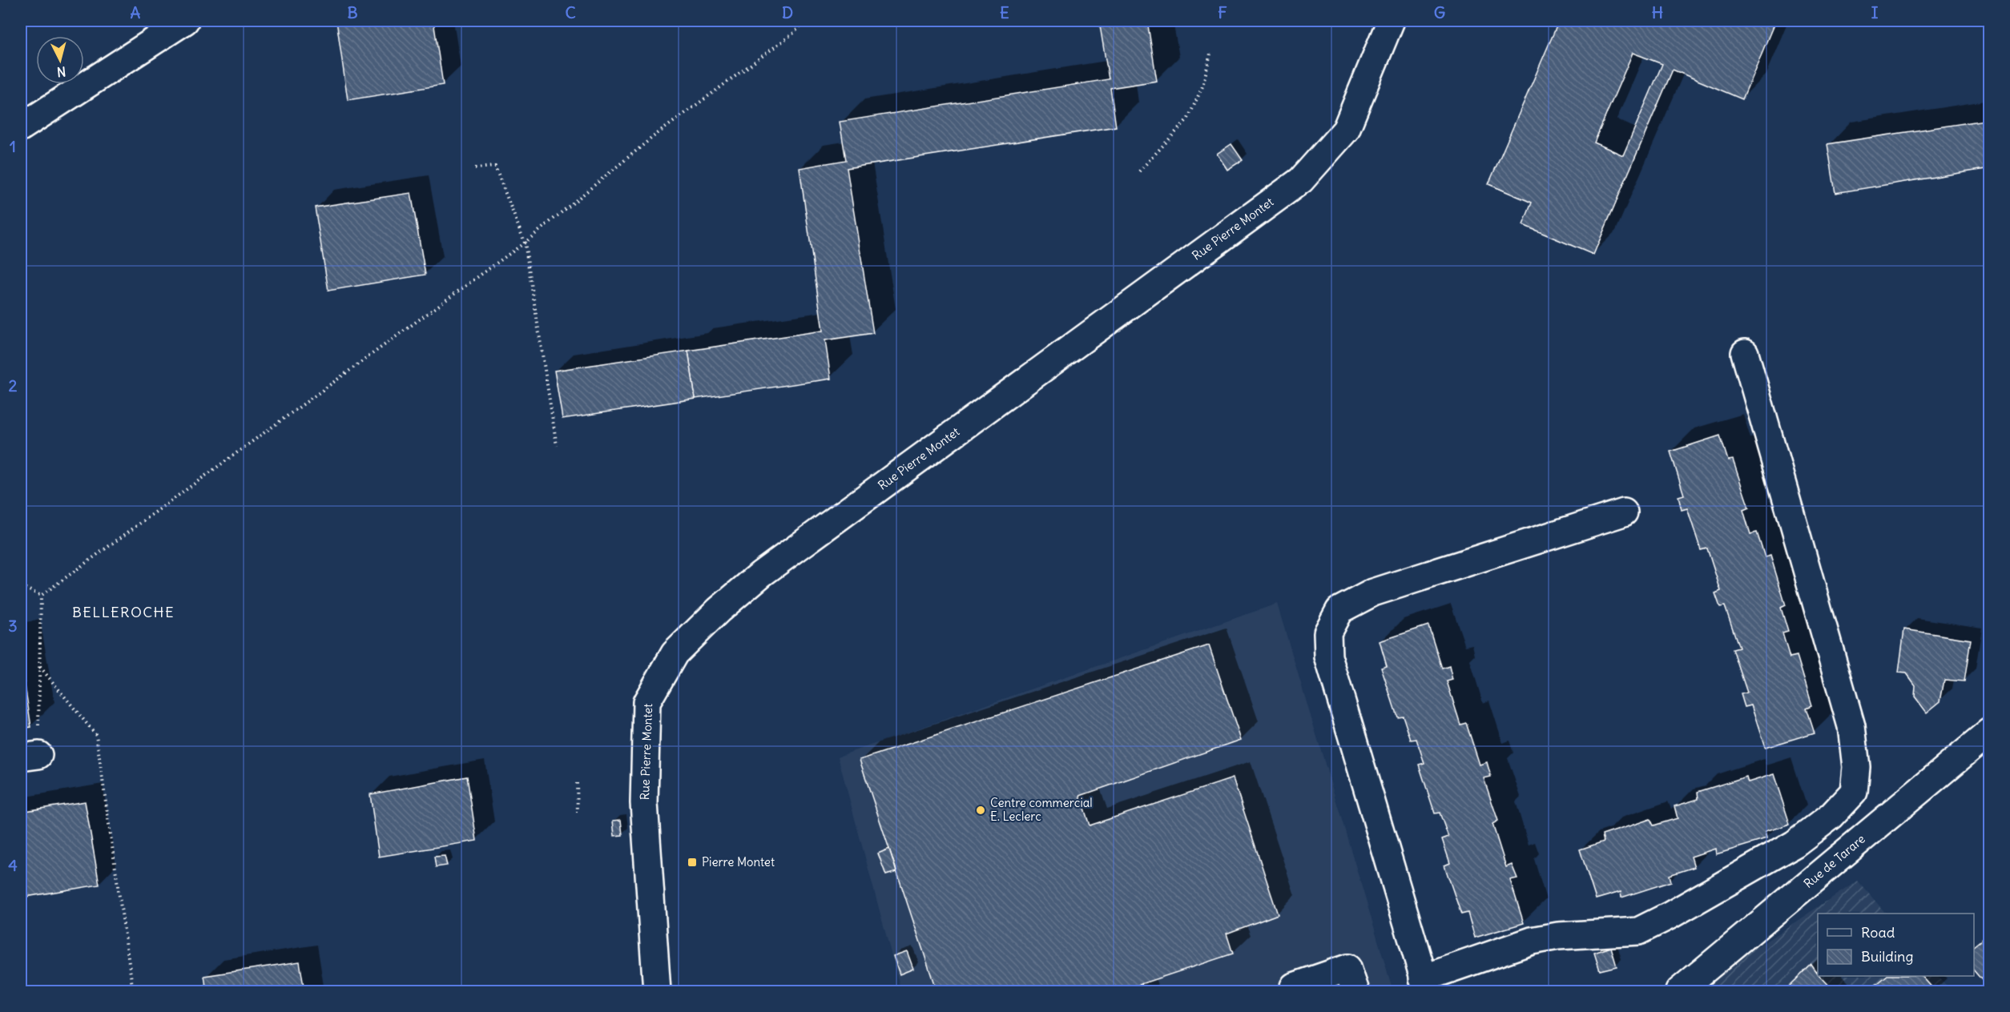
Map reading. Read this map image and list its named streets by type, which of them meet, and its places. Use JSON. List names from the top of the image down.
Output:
{
  "streets": {
    "street": ["Rue Pierre Montet", "Rue de Tarare"]
  },
  "districts": ["BELLEROCHE"],
  "places": {
    "other": ["Centre commercial E. Leclerc"],
    "transit": ["Pierre Montet"]
  },
  "legend": ["Road", "Building"],
  "north": "bottom",
  "grid": {
    "columns": [
      "A",
      "B",
      "C",
      "D",
      "E",
      "F",
      "G",
      "H",
      "I"
    ],
    "rows": [
      "1",
      "2",
      "3",
      "4"
    ]
  }
}
